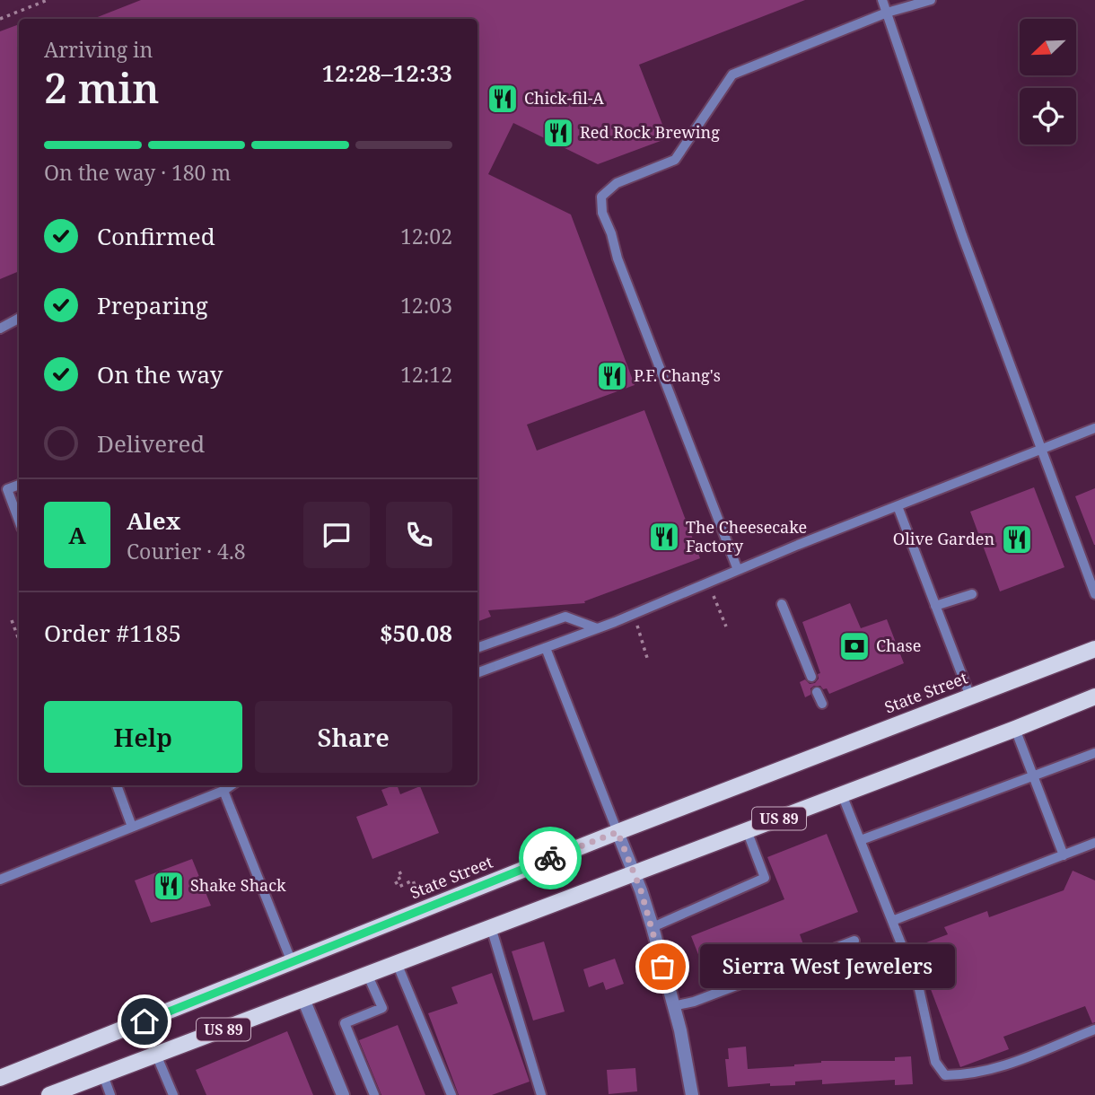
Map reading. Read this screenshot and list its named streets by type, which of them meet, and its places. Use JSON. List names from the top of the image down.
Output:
{
  "streets": {
    "main road": ["State Street", "US 89"]
  },
  "places": {
    "restaurant": [
      "Chick-fil-A",
      "Red Rock Brewing",
      "P.F. Chang's",
      "The Cheesecake Factory",
      "Olive Garden",
      "Shake Shack"
    ],
    "bank": ["Chase"],
    "other": ["Sierra West Jewelers"]
  },
  "north": "bottom left",
  "page": {
    "heading": ["2 min", "Arriving in", "12:28–12:33"],
    "panel": [
      "Alex",
      "Courier · 4.8",
      "Order #1185",
      "$50.08"
    ],
    "bar": "On the way · 180 m",
    "list": [
      ["Confirmed", "12:02"],
      ["Preparing", "12:03"],
      ["On the way", "12:12"],
      "Delivered"
    ],
    "round": "A",
    "buttons": ["Help", "Share"],
    "bubble": "Sierra West Jewelers"
  }
}
